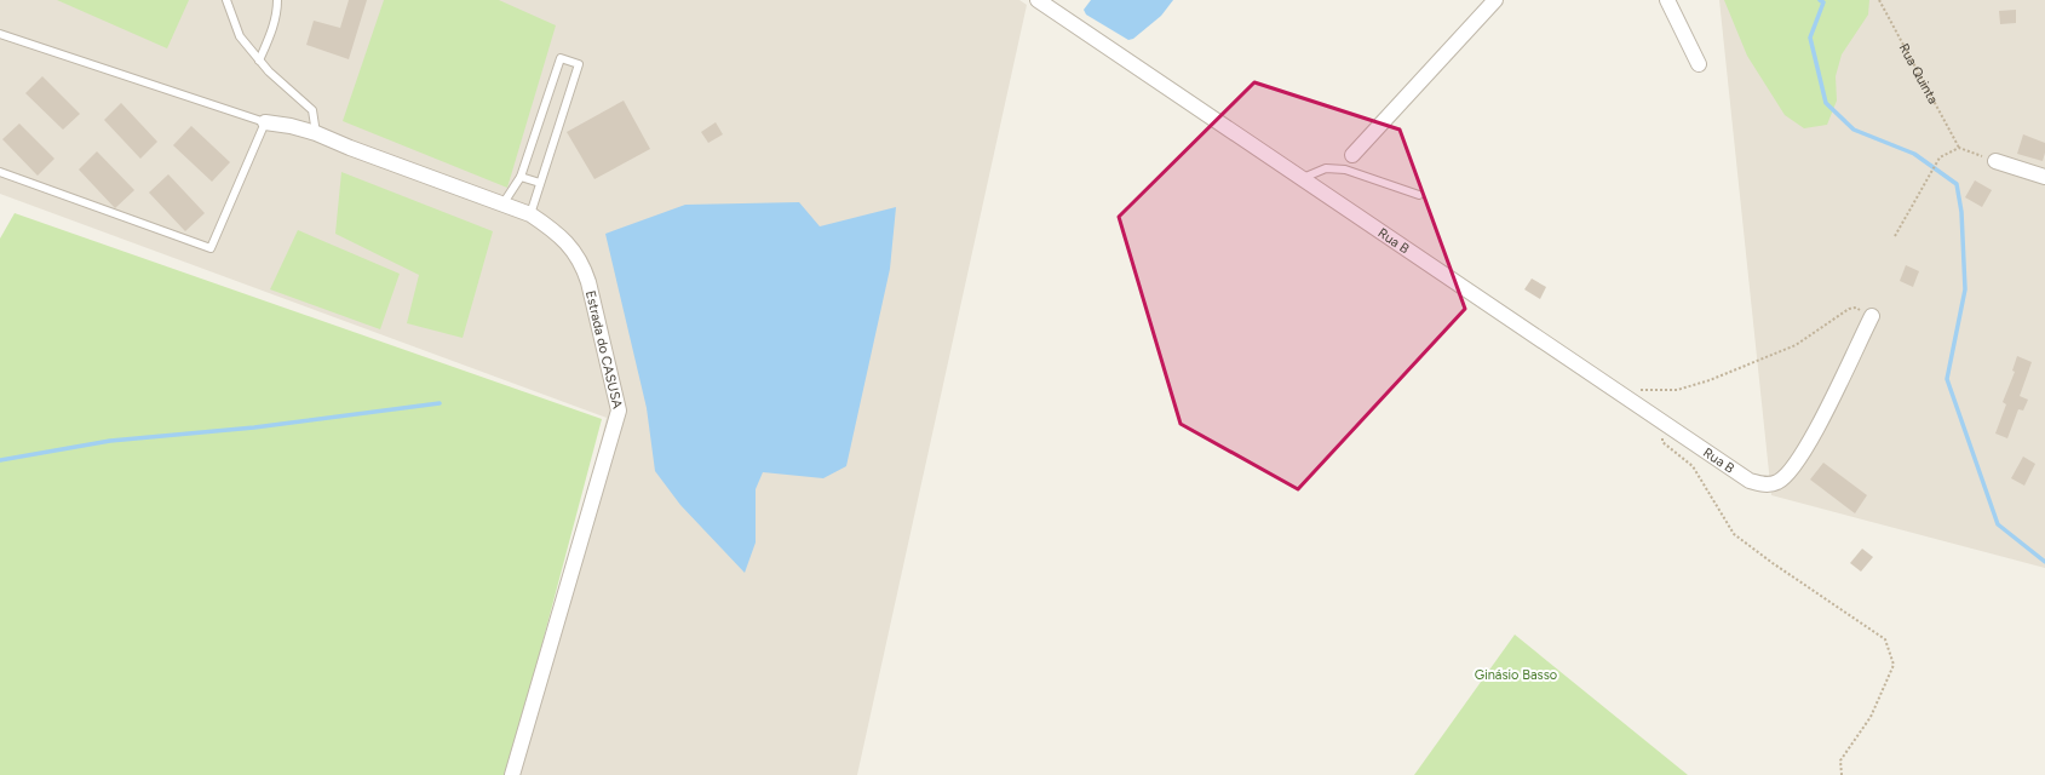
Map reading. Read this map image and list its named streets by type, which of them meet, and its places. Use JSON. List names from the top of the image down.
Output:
{
  "streets": {
    "street": ["Rua B", "Estrada do CASUSA"],
    "path": ["Rua Quinta"]
  },
  "parks": ["Ginásio Basso"]
}
